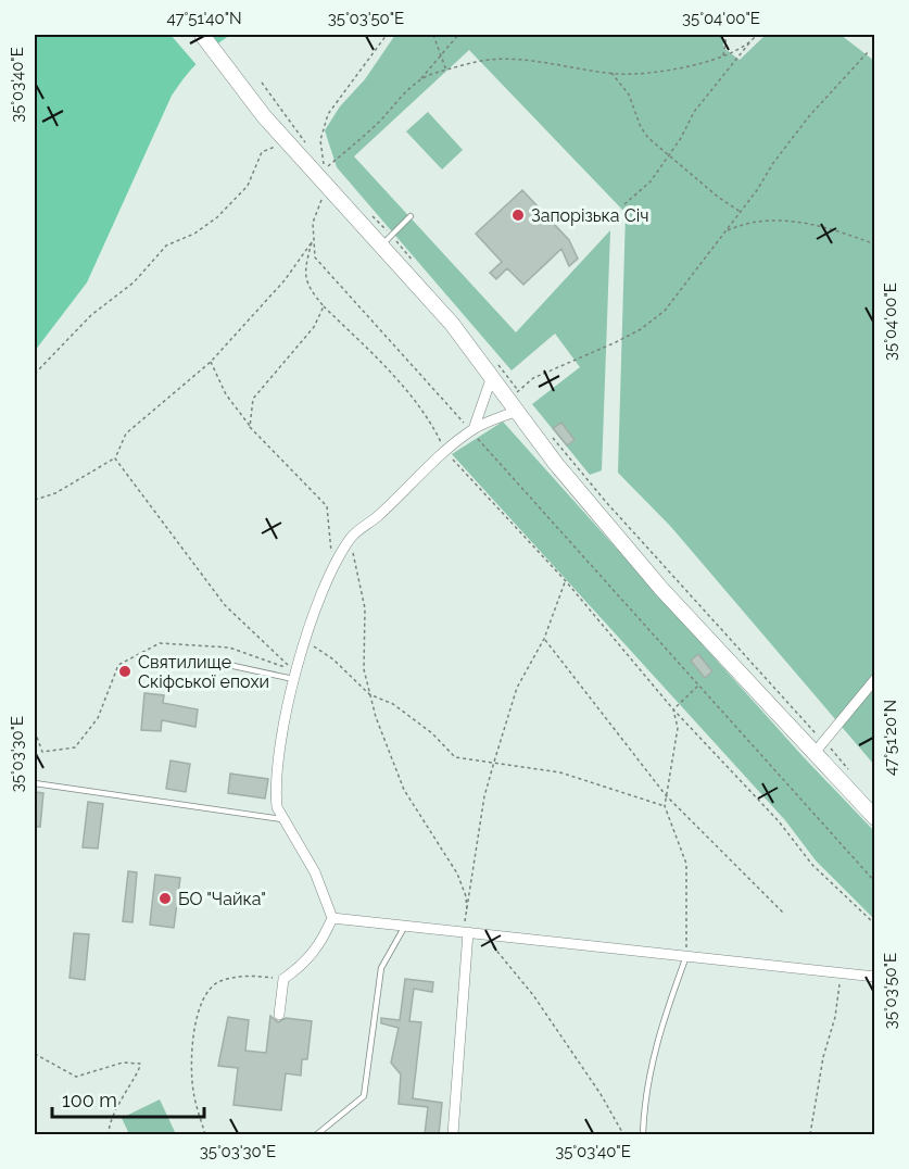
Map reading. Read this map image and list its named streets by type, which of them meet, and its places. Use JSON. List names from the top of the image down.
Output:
{
  "places": ["Запорізька Січ", "Святилище Скіфської епохи", "БО \"Чайка\""],
  "scale_bar": "100 m",
  "coordinates": [
    "47°51'40\"N",
    "35°03'50\"E",
    "35°04'00\"E",
    "35°03'40\"E",
    "47°51'20\"N",
    "35°03'30\"E"
  ]
}
